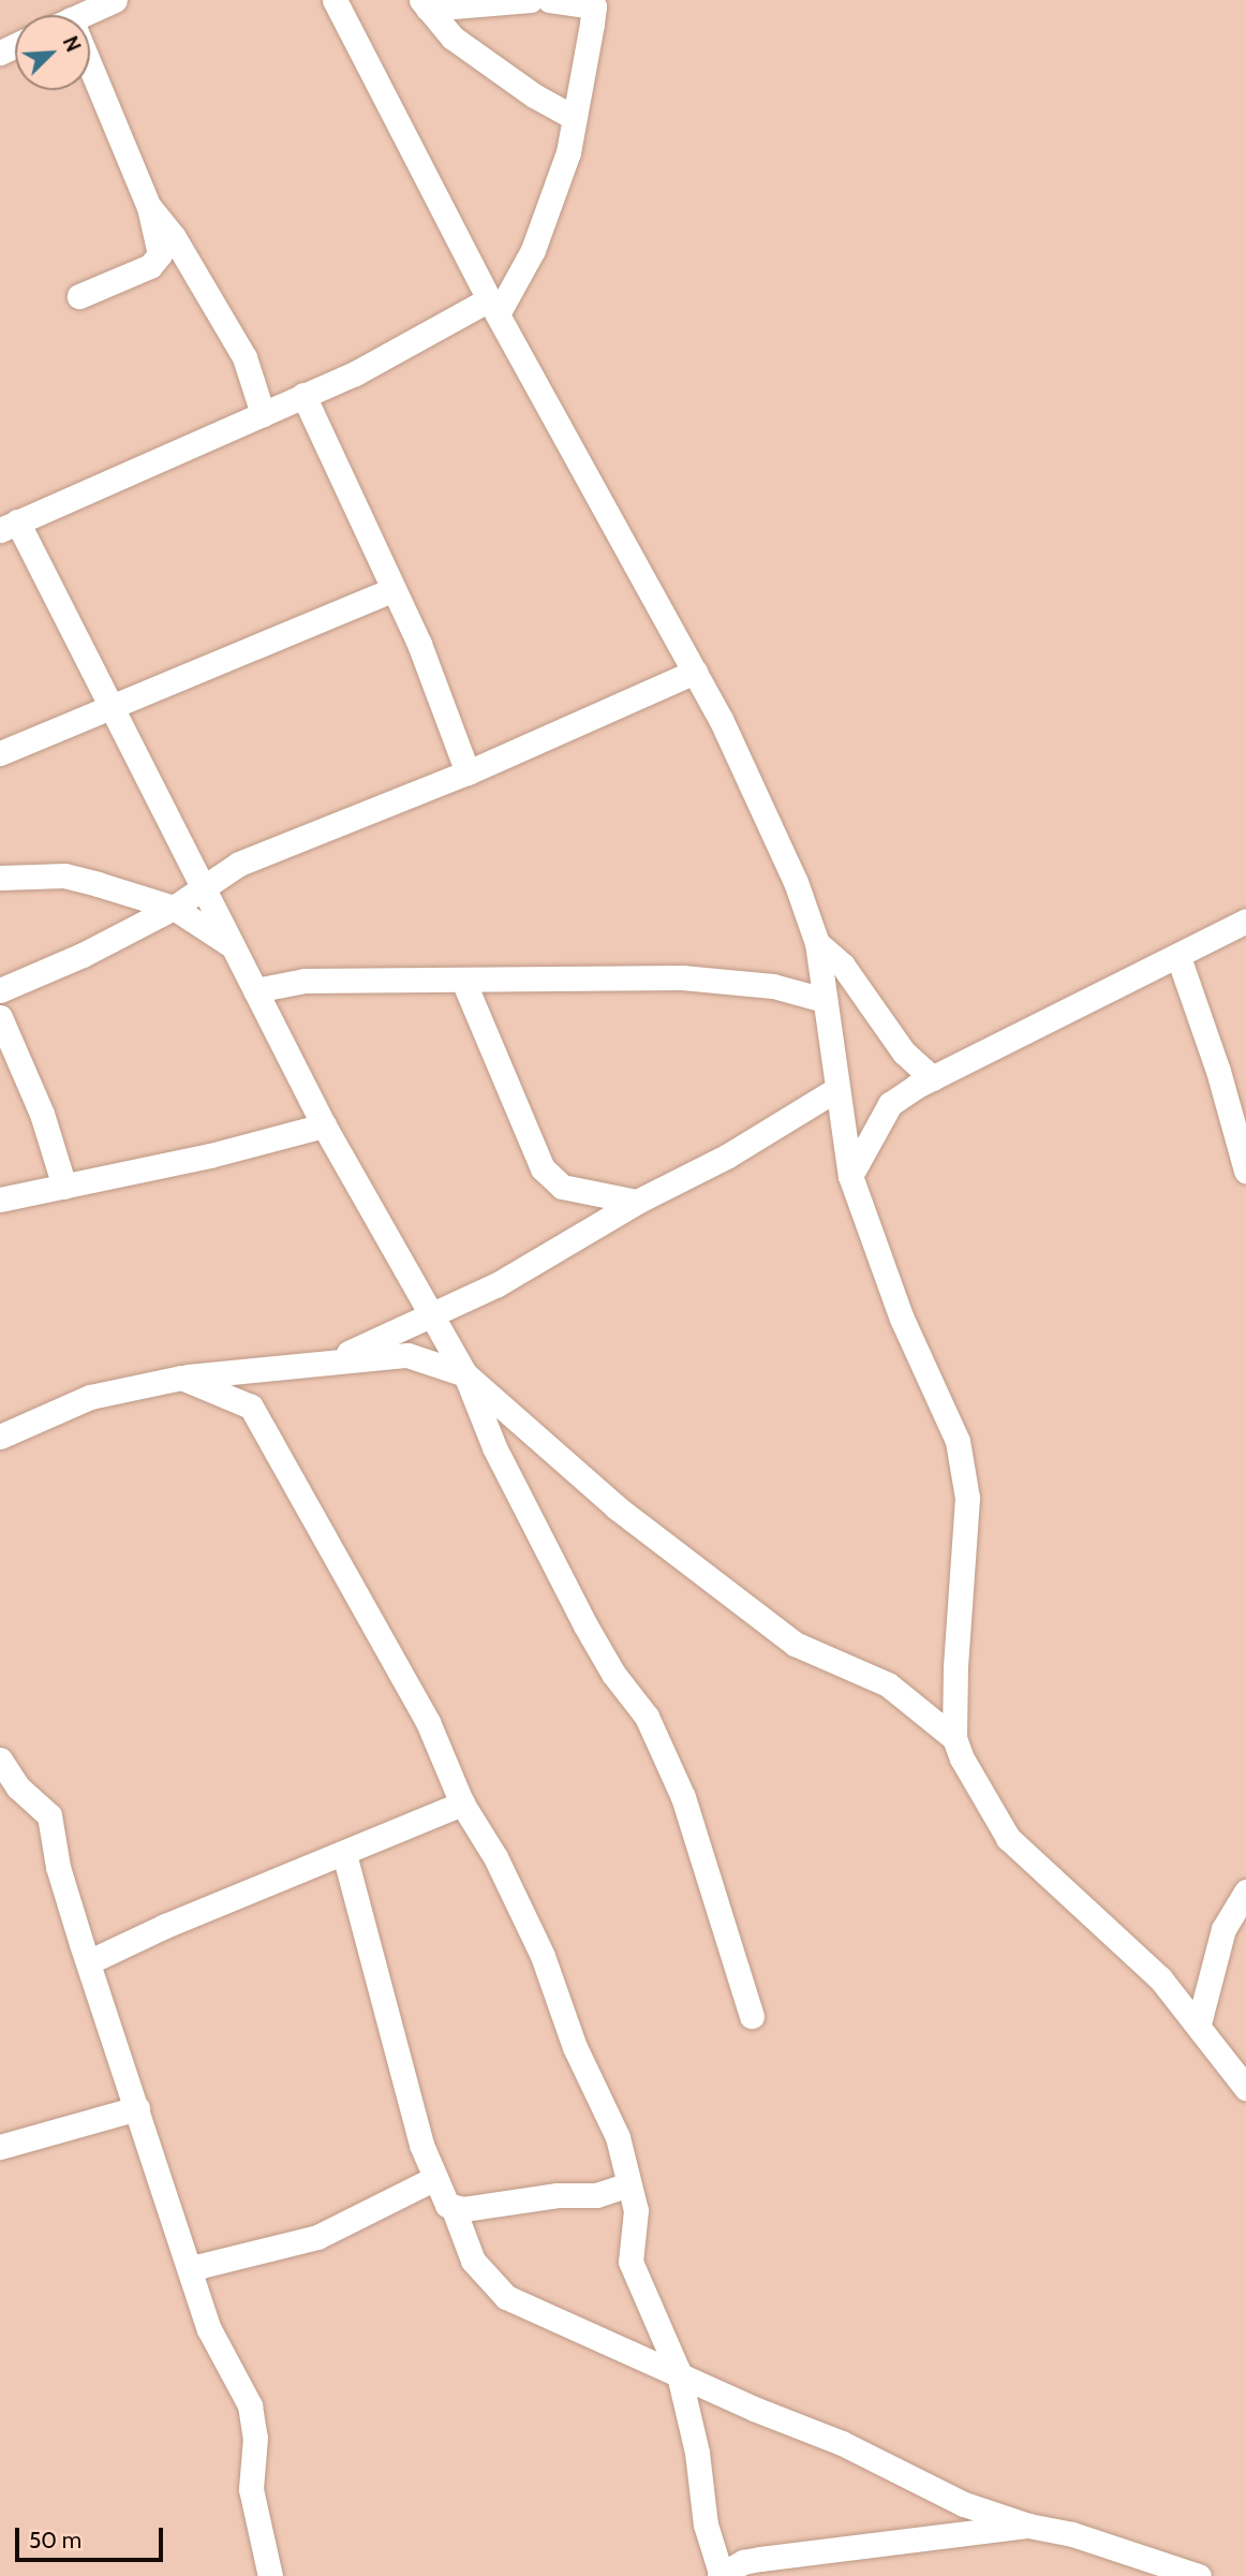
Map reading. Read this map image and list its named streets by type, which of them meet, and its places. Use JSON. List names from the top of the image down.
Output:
{
  "scale_bar": "50 m",
  "north": "top right"
}
